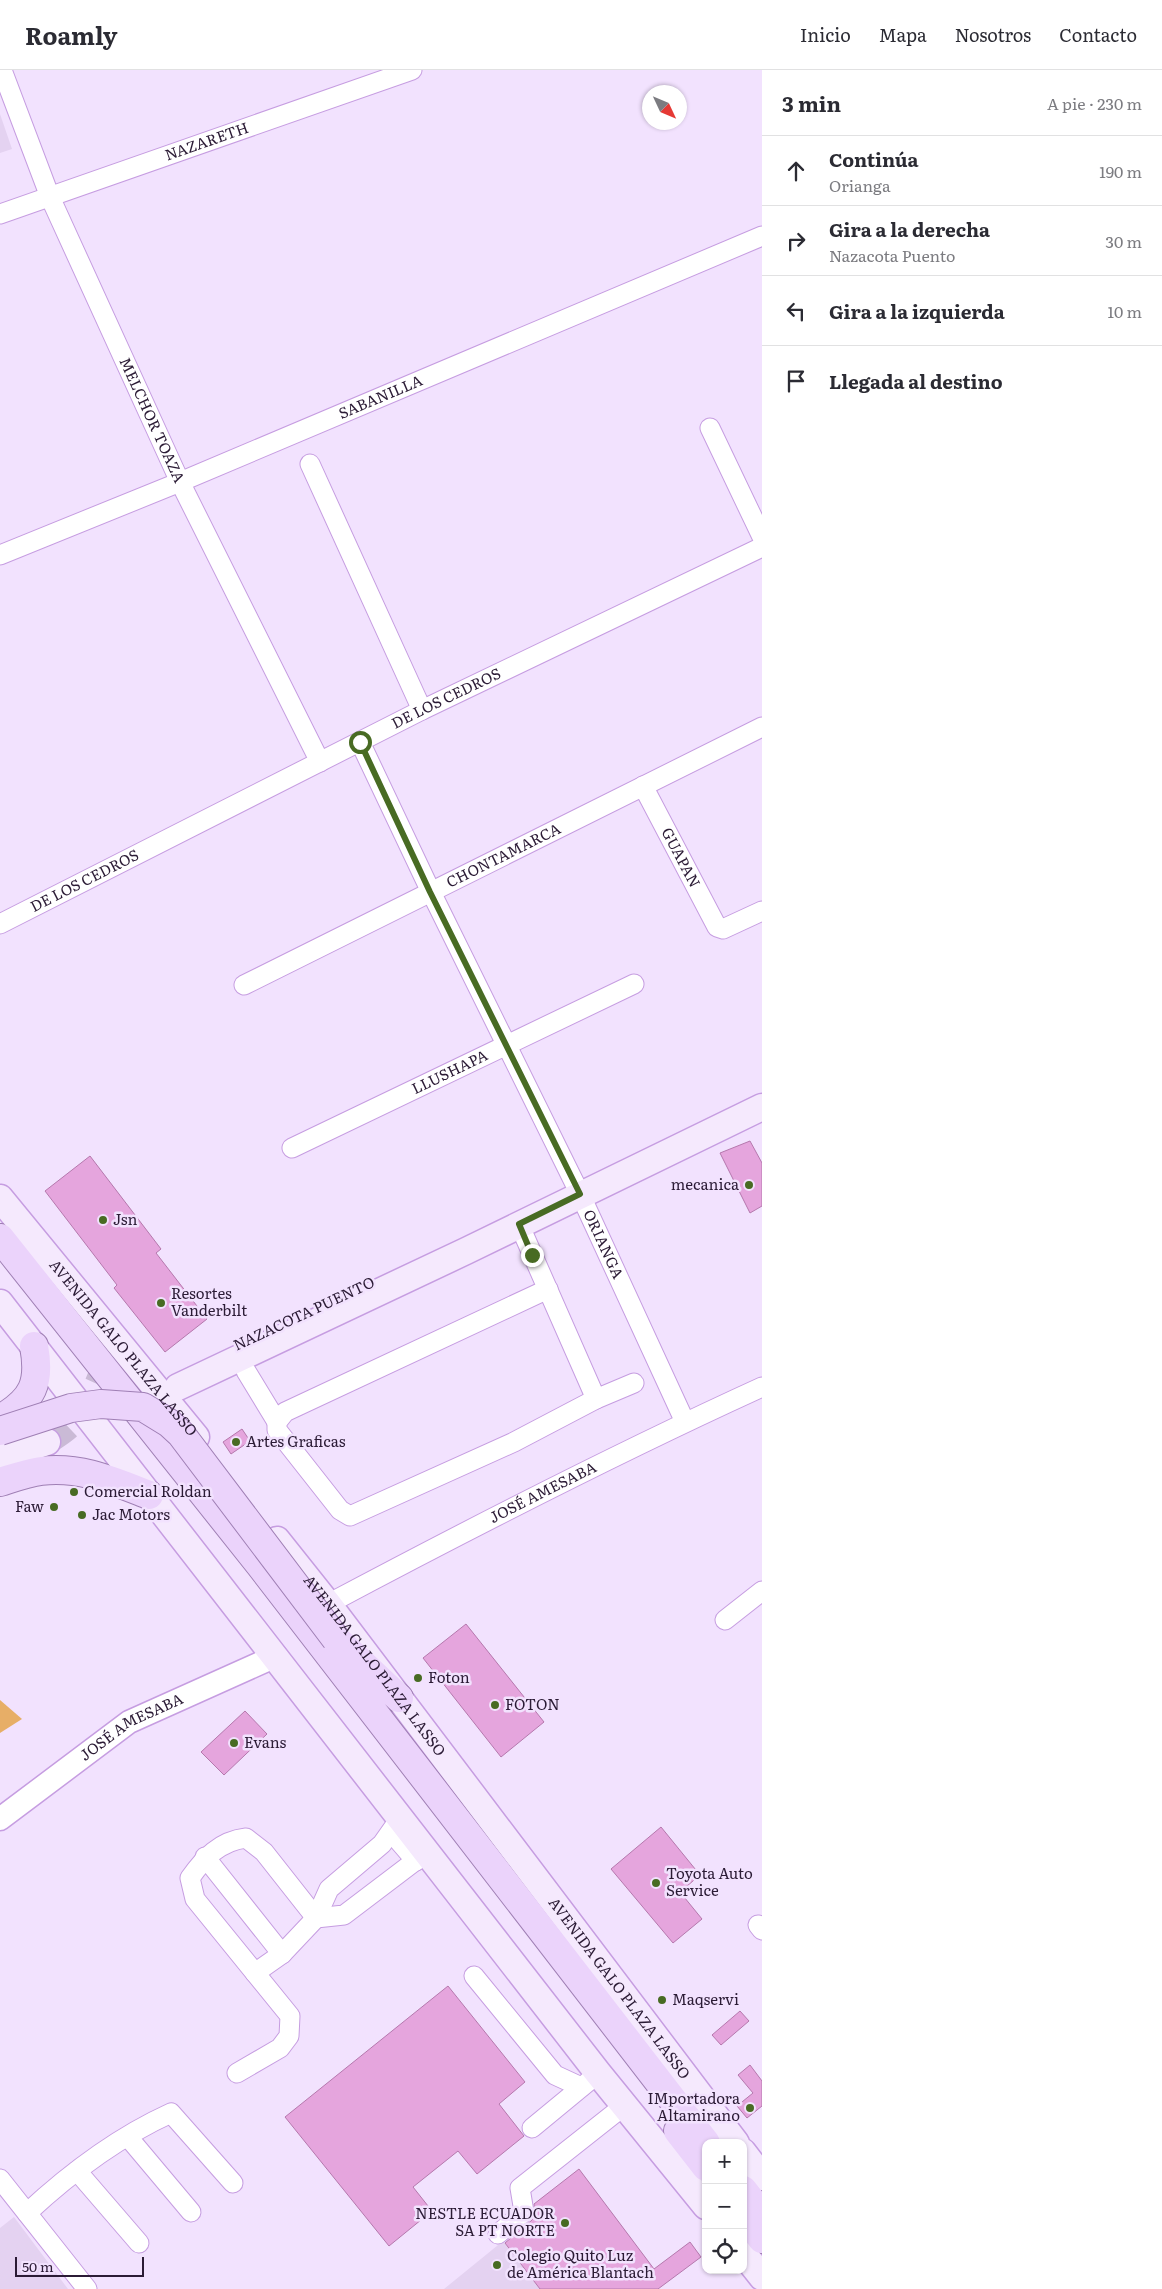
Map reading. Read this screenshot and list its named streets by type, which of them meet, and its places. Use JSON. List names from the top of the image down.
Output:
{
  "streets": {
    "main road": ["NAZACOTA PUENTO", "AVENIDA GALO PLAZA LASSO"],
    "street": [
      "NAZARETH",
      "SABANILLA",
      "MELCHOR TOAZA",
      "DE LOS CEDROS",
      "CHONTAMARCA",
      "GUAPAN",
      "LLUSHAPA",
      "ORIANGA",
      "JOSÉ AMESABA"
    ]
  },
  "crossings": [
    ["NAZARETH", "MELCHOR TOAZA"],
    ["SABANILLA", "MELCHOR TOAZA"],
    ["MELCHOR TOAZA", "DE LOS CEDROS"],
    ["DE LOS CEDROS", "ORIANGA"],
    ["CHONTAMARCA", "GUAPAN"],
    ["CHONTAMARCA", "ORIANGA"],
    ["LLUSHAPA", "ORIANGA"],
    ["ORIANGA", "NAZACOTA PUENTO"],
    ["ORIANGA", "JOSÉ AMESABA"],
    ["NAZACOTA PUENTO", "AVENIDA GALO PLAZA LASSO"],
    ["AVENIDA GALO PLAZA LASSO", "JOSÉ AMESABA"]
  ],
  "places": [
    "mecanica",
    "Jsn",
    "Resortes Vanderbilt",
    "Artes Graficas",
    "Comercial Roldan",
    "Faw",
    "Jac Motors",
    "Foton",
    "FOTON",
    "Evans",
    "Toyota Auto Service",
    "Maqservi",
    "IMportadora Altamirano",
    "NESTLE ECUADOR SA PT NORTE",
    "Colegio Quito Luz de América Blantach"
  ],
  "scale_bar": "50 m",
  "north": "bottom right",
  "page": {
    "header": "Roamly",
    "nav": [
      "Inicio",
      "Mapa",
      "Nosotros",
      "Contacto"
    ],
    "heading": ["3 min", "A pie · 230 m"],
    "list": [
      ["Continúa", "Orianga", "190 m"],
      ["Gira a la derecha", "Nazacota Puento", "30 m"],
      ["Gira a la izquierda", "10 m"],
      "Llegada al destino"
    ],
    "map_buttons": ["+", "−"],
    "scale": "50 m"
  }
}
